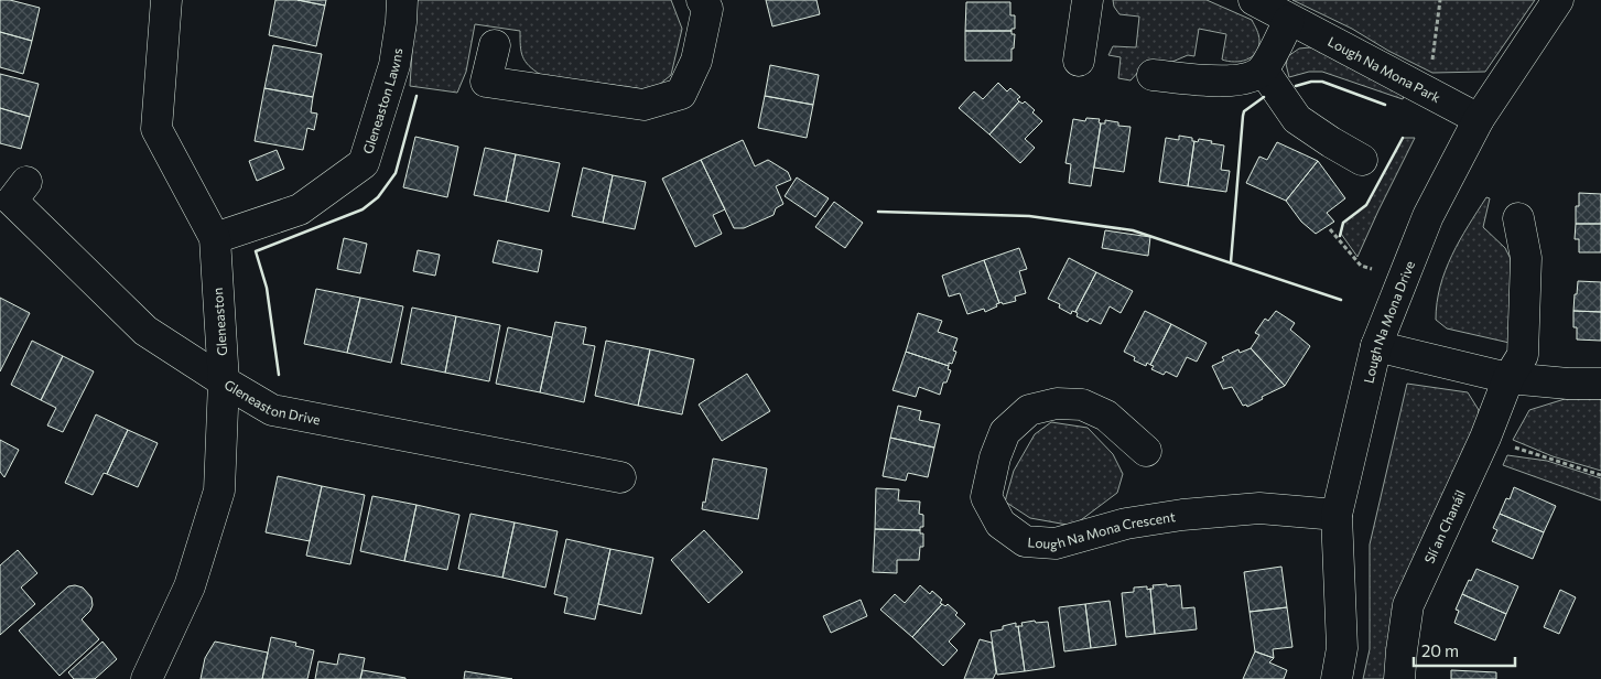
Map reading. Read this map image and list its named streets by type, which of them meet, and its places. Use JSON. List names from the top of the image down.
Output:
{
  "streets": {
    "street": [
      "Lough Na Mona Park",
      "Gleneaston Lawns",
      "Gleneaston",
      "Lough Na Mona Drive",
      "Gleneaston Drive",
      "Slí an Chanáil",
      "Lough Na Mona Crescent"
    ]
  },
  "crossings": [
    ["Lough Na Mona Park", "Lough Na Mona Drive"],
    ["Gleneaston Lawns", "Gleneaston"],
    ["Gleneaston", "Gleneaston Drive"],
    ["Lough Na Mona Drive", "Lough Na Mona Crescent"]
  ],
  "scale_bar": "20 m"
}
